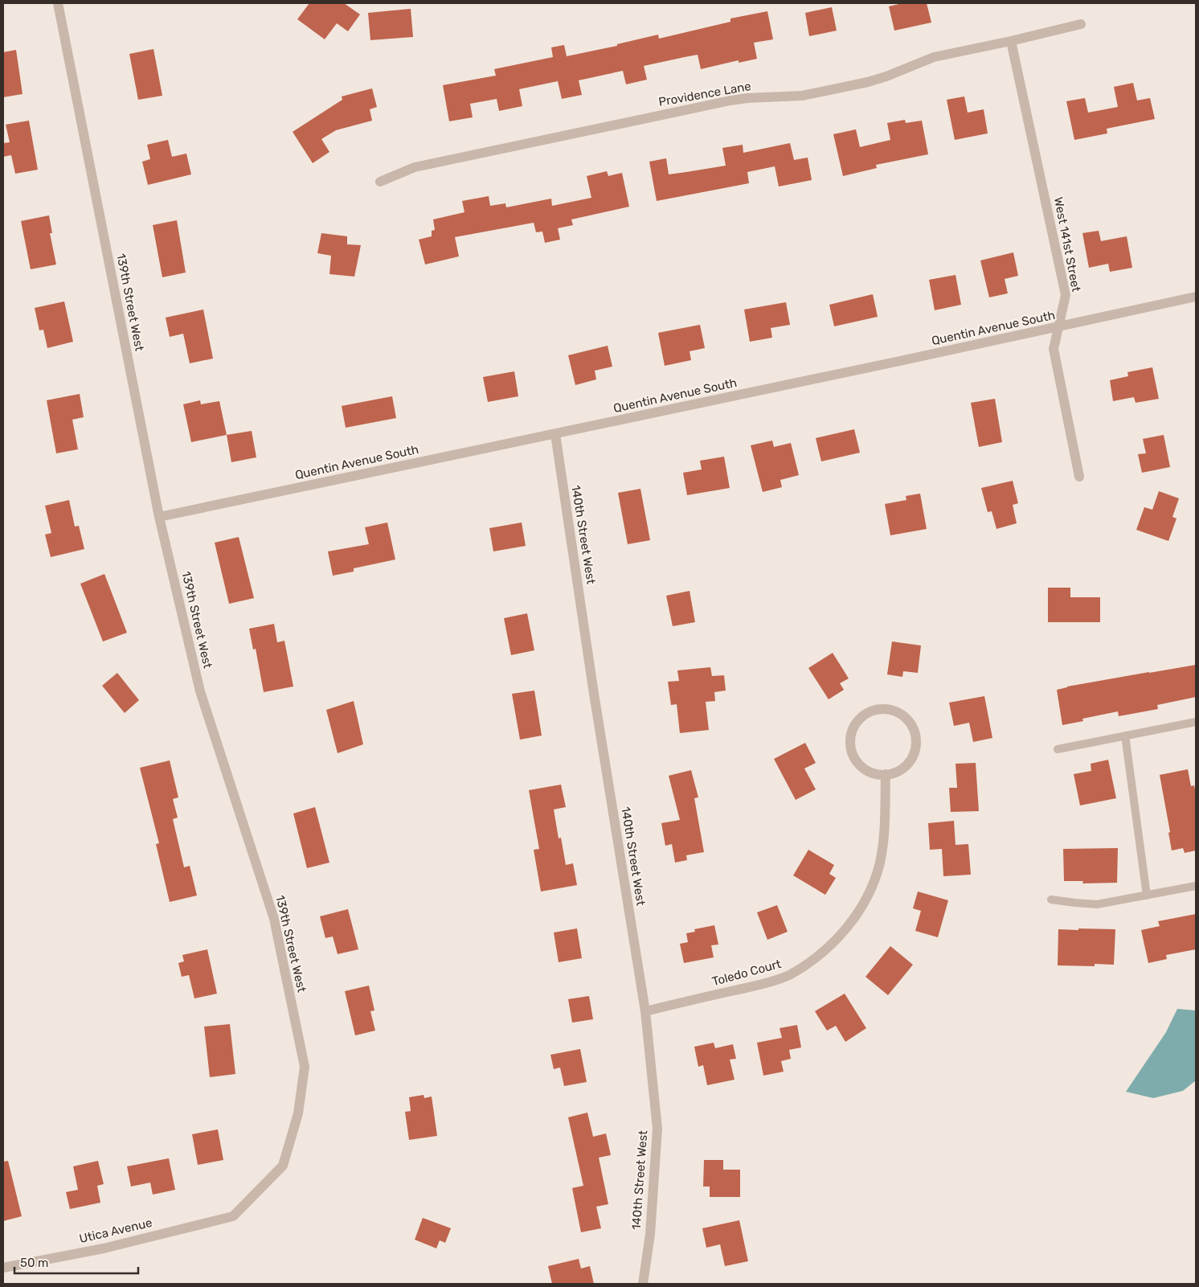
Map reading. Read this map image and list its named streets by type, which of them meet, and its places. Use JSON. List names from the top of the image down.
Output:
{
  "streets": {
    "street": [
      "Providence Lane",
      "West 141st Street",
      "139th Street West",
      "Quentin Avenue South",
      "140th Street West",
      "Toledo Court",
      "Utica Avenue"
    ]
  },
  "crossings": [
    ["Providence Lane", "West 141st Street"],
    ["West 141st Street", "Quentin Avenue South"],
    ["139th Street West", "Quentin Avenue South"],
    ["139th Street West", "Utica Avenue"],
    ["Quentin Avenue South", "140th Street West"],
    ["140th Street West", "Toledo Court"]
  ],
  "scale_bar": "50 m"
}
